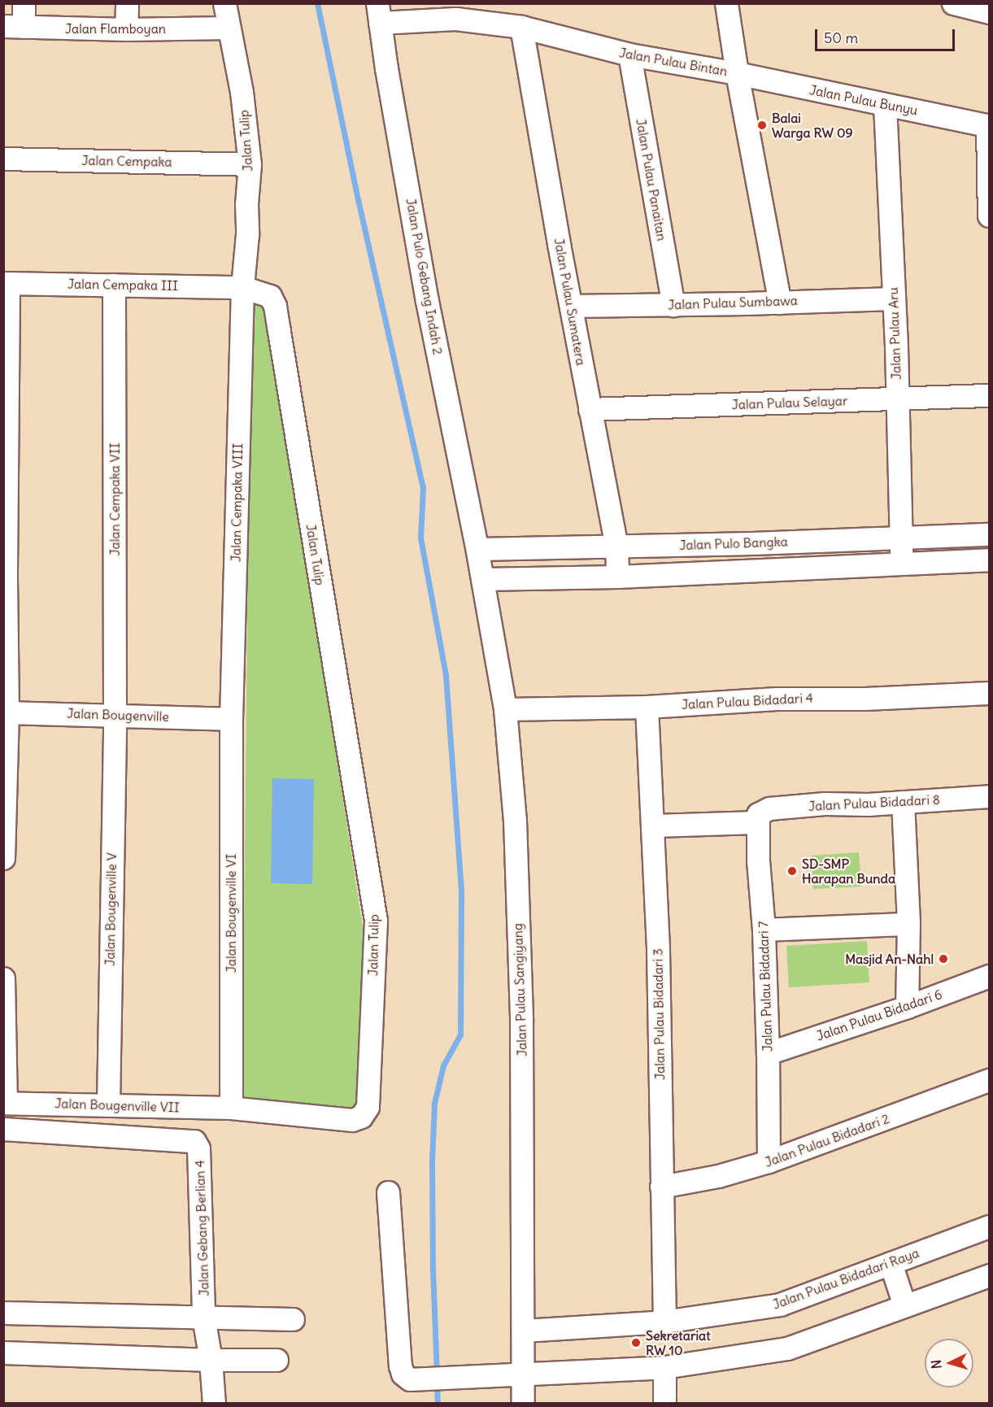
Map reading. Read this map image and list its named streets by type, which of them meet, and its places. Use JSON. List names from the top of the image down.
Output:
{
  "streets": {
    "street": [
      "Jalan Flamboyan",
      "Jalan Pulau Bintan",
      "Jalan Pulau Bunyu",
      "Jalan Tulip",
      "Jalan Cempaka",
      "Jalan Pulau Panaitan",
      "Jalan Pulo Gebang Indah 2",
      "Jalan Cempaka III",
      "Jalan Pulau Sumatera",
      "Jalan Pulau Sumbawa",
      "Jalan Pulau Aru",
      "Jalan Pulau Selayar",
      "Jalan Cempaka VII",
      "Jalan Cempaka VIII",
      "Jalan Pulo Bangka",
      "Jalan Pulau Bidadari 4",
      "Jalan Bougenville",
      "Jalan Pulau Bidadari 8",
      "Jalan Bougenville V",
      "Jalan Bougenville VI",
      "Jalan Pulau Bidadari 7",
      "Jalan Pulau Sangiyang",
      "Jalan Pulau Bidadari 3",
      "Jalan Pulau Bidadari 6",
      "Jalan Bougenville VII",
      "Jalan Pulau Bidadari 2",
      "Jalan Gebang Berlian 4",
      "Jalan Pulau Bidadari Raya"
    ]
  },
  "crossings": [
    ["Jalan Flamboyan", "Jalan Tulip"],
    ["Jalan Pulau Bintan", "Jalan Pulau Bunyu"],
    ["Jalan Pulau Bintan", "Jalan Pulau Panaitan"],
    ["Jalan Pulau Bintan", "Jalan Pulo Gebang Indah 2"],
    ["Jalan Pulau Bintan", "Jalan Pulau Sumatera"],
    ["Jalan Pulau Bintan", "Jalan Pulau Sumbawa"],
    ["Jalan Pulau Bunyu", "Jalan Pulau Aru"],
    ["Jalan Tulip", "Jalan Cempaka"],
    ["Jalan Tulip", "Jalan Cempaka III"],
    ["Jalan Tulip", "Jalan Cempaka VIII"],
    ["Jalan Tulip", "Jalan Bougenville VII"],
    ["Jalan Pulau Panaitan", "Jalan Pulau Sumbawa"],
    ["Jalan Pulo Gebang Indah 2", "Jalan Pulo Bangka"],
    ["Jalan Pulo Gebang Indah 2", "Jalan Pulau Sangiyang"],
    ["Jalan Cempaka III", "Jalan Cempaka VII"],
    ["Jalan Cempaka III", "Jalan Cempaka VIII"],
    ["Jalan Pulau Sumatera", "Jalan Pulau Sumbawa"],
    ["Jalan Pulau Sumatera", "Jalan Pulau Selayar"],
    ["Jalan Pulau Sumatera", "Jalan Pulo Bangka"],
    ["Jalan Pulau Sumbawa", "Jalan Pulau Aru"],
    ["Jalan Pulau Aru", "Jalan Pulau Selayar"],
    ["Jalan Pulau Aru", "Jalan Pulo Bangka"],
    ["Jalan Cempaka VII", "Jalan Bougenville"],
    ["Jalan Cempaka VII", "Jalan Bougenville V"],
    ["Jalan Cempaka VIII", "Jalan Bougenville"],
    ["Jalan Cempaka VIII", "Jalan Bougenville VI"],
    ["Jalan Pulo Bangka", "Jalan Pulau Sangiyang"],
    ["Jalan Pulau Bidadari 4", "Jalan Pulau Sangiyang"],
    ["Jalan Pulau Bidadari 4", "Jalan Pulau Bidadari 3"],
    ["Jalan Bougenville", "Jalan Bougenville V"],
    ["Jalan Bougenville", "Jalan Bougenville VI"],
    ["Jalan Pulau Bidadari 8", "Jalan Pulau Bidadari 7"],
    ["Jalan Pulau Bidadari 8", "Jalan Pulau Bidadari 3"],
    ["Jalan Bougenville V", "Jalan Bougenville VII"],
    ["Jalan Bougenville VI", "Jalan Bougenville VII"],
    ["Jalan Pulau Bidadari 7", "Jalan Pulau Bidadari 6"],
    ["Jalan Pulau Bidadari 7", "Jalan Pulau Bidadari 2"],
    ["Jalan Pulau Sangiyang", "Jalan Pulau Bidadari Raya"],
    ["Jalan Pulau Bidadari 3", "Jalan Pulau Bidadari 2"],
    ["Jalan Pulau Bidadari 3", "Jalan Pulau Bidadari Raya"]
  ],
  "places": [
    "Balai Warga RW 09",
    "SD-SMP Harapan Bunda",
    "Masjid An-Nahl",
    "Sekretariat RW 10"
  ],
  "scale_bar": "50 m",
  "north": "left"
}
